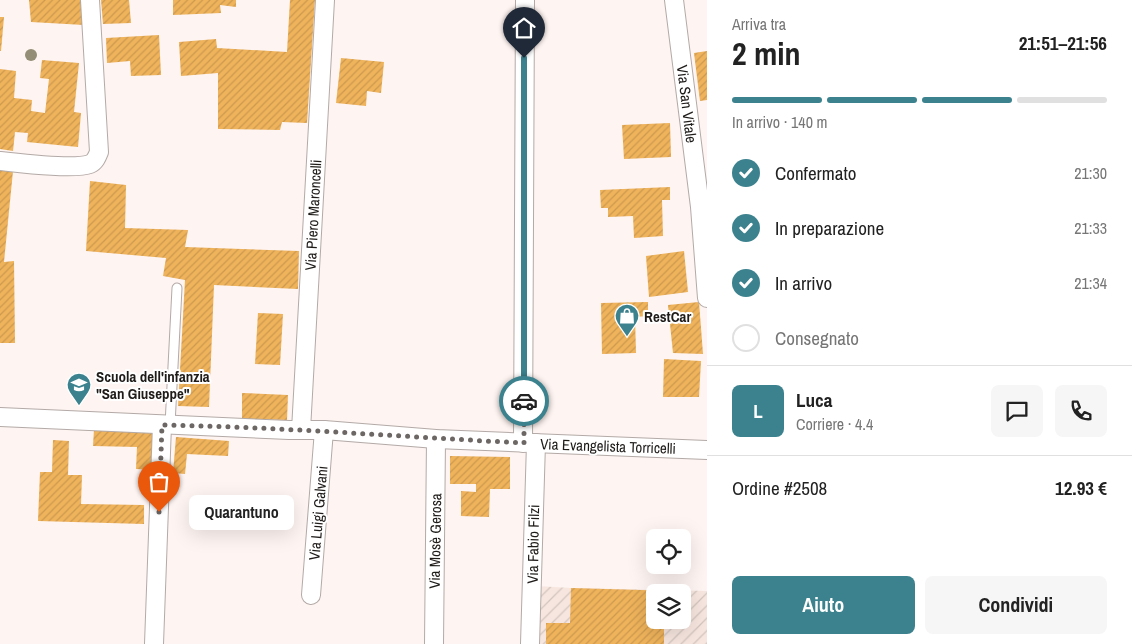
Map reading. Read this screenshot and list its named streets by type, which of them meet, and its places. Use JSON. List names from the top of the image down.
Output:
{
  "streets": {
    "street": [
      "Via San Vitale",
      "Via Piero Maroncelli",
      "Via Evangelista Torricelli",
      "Via Luigi Galvani",
      "Via Mosè Gerosa",
      "Via Fabio Filzi"
    ]
  },
  "crossings": [
    ["Via Piero Maroncelli", "Via Evangelista Torricelli"],
    ["Via Evangelista Torricelli", "Via Luigi Galvani"],
    ["Via Evangelista Torricelli", "Via Mosè Gerosa"],
    ["Via Evangelista Torricelli", "Via Fabio Filzi"]
  ],
  "places": {
    "shop": ["RestCar"],
    "school or university": ["Scuola dell'infanzia \"San Giuseppe\""],
    "other": ["Quarantuno"]
  },
  "page": {
    "heading": ["2 min", "Arriva tra", "21:51–21:56"],
    "panel": [
      "Luca",
      "Corriere · 4.4",
      "Ordine #2508",
      "12.93 €"
    ],
    "bar": "In arrivo · 140 m",
    "list": [
      ["Confermato", "21:30"],
      ["In preparazione", "21:33"],
      ["In arrivo", "21:34"],
      "Consegnato"
    ],
    "round": "L",
    "bubble": "Quarantuno",
    "buttons": ["Aiuto", "Condividi"]
  }
}
